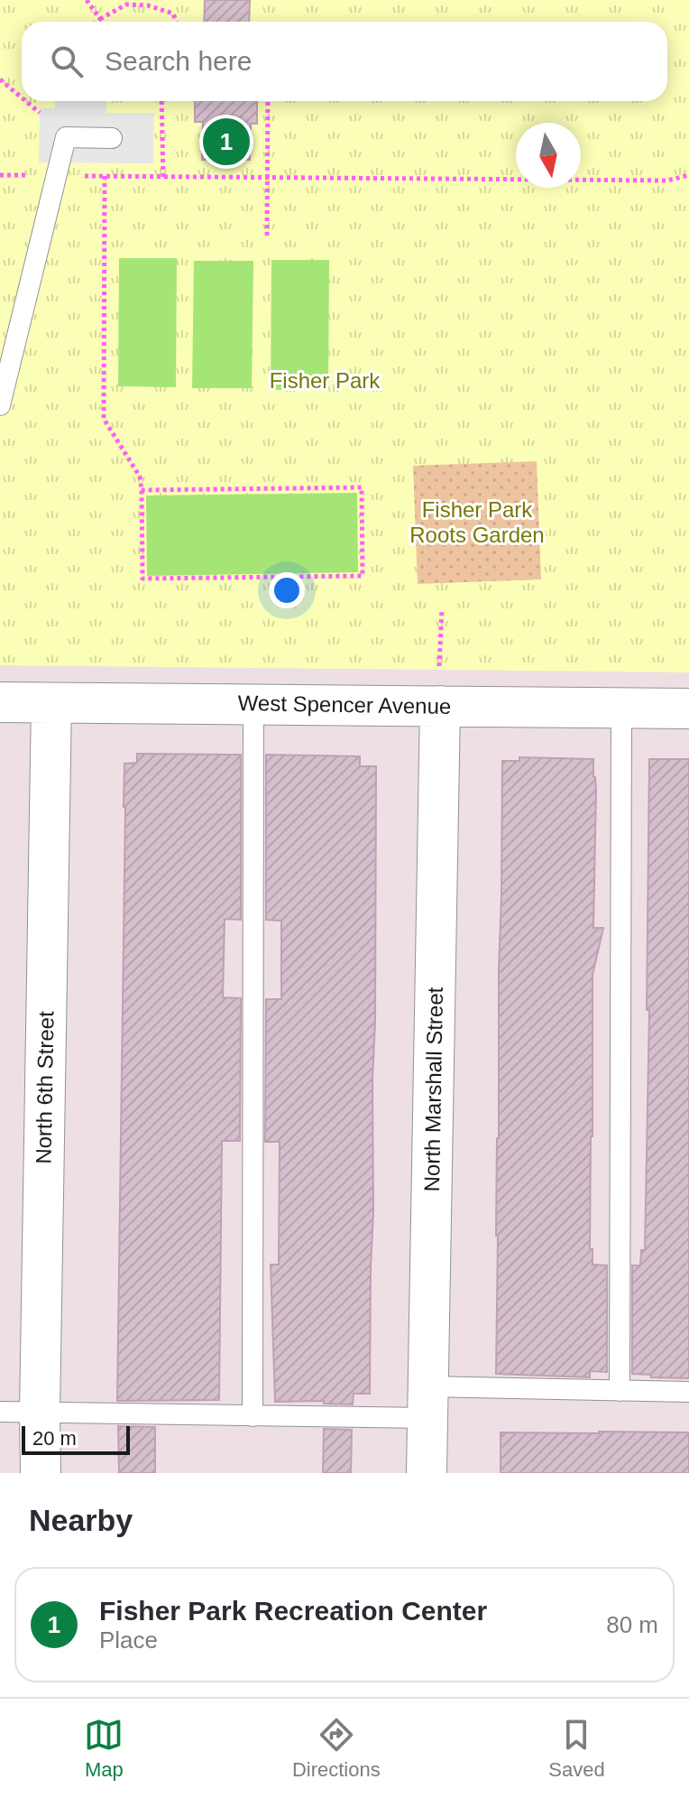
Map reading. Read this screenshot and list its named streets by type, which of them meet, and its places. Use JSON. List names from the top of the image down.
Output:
{
  "streets": {
    "street": ["West Spencer Avenue", "North 6th Street", "North Marshall Street"]
  },
  "crossings": [
    ["West Spencer Avenue", "North 6th Street"],
    ["West Spencer Avenue", "North Marshall Street"]
  ],
  "parks": ["Fisher Park", "Fisher Park Roots Garden"],
  "scale_bar": "20 m",
  "north": "bottom",
  "page": {
    "search": "Search here",
    "pins": "1",
    "scale": "20 m",
    "heading": "Nearby",
    "list": [
      {
        "mark": "1",
        "name": "Fisher Park Recreation Center",
        "note": "Place",
        "value": "80 m"
      }
    ],
    "nav": ["Map", "Directions", "Saved"]
  }
}
